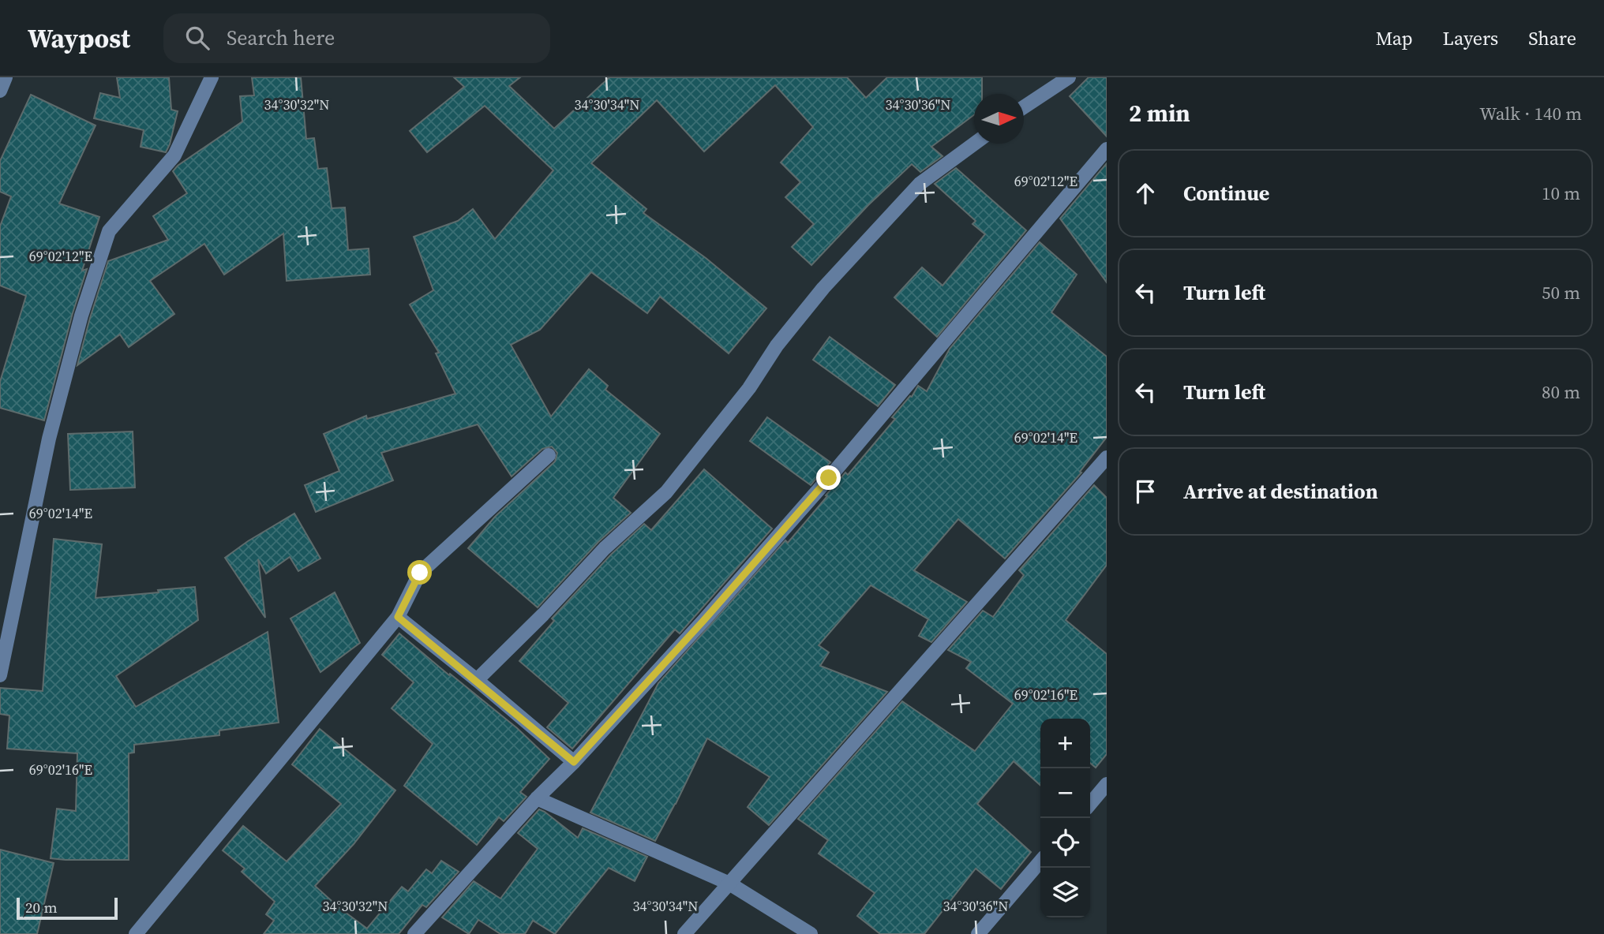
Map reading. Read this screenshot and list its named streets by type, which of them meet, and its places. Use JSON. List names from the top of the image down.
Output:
{
  "scale_bar": "20 m",
  "north": "right",
  "page": {
    "header": "Waypost",
    "search": "Search here",
    "nav": ["Map", "Layers", "Share"],
    "heading": ["2 min", "Walk · 140 m"],
    "list": [
      ["Continue", "10 m"],
      ["Turn left", "50 m"],
      ["Turn left", "80 m"],
      "Arrive at destination"
    ],
    "map_buttons": ["+", "−"],
    "scale": "20 m"
  },
  "coordinates": [
    "34°30'32\"N",
    "34°30'34\"N",
    "34°30'36\"N",
    "69°02'12\"E",
    "69°02'14\"E",
    "69°02'16\"E"
  ]
}
